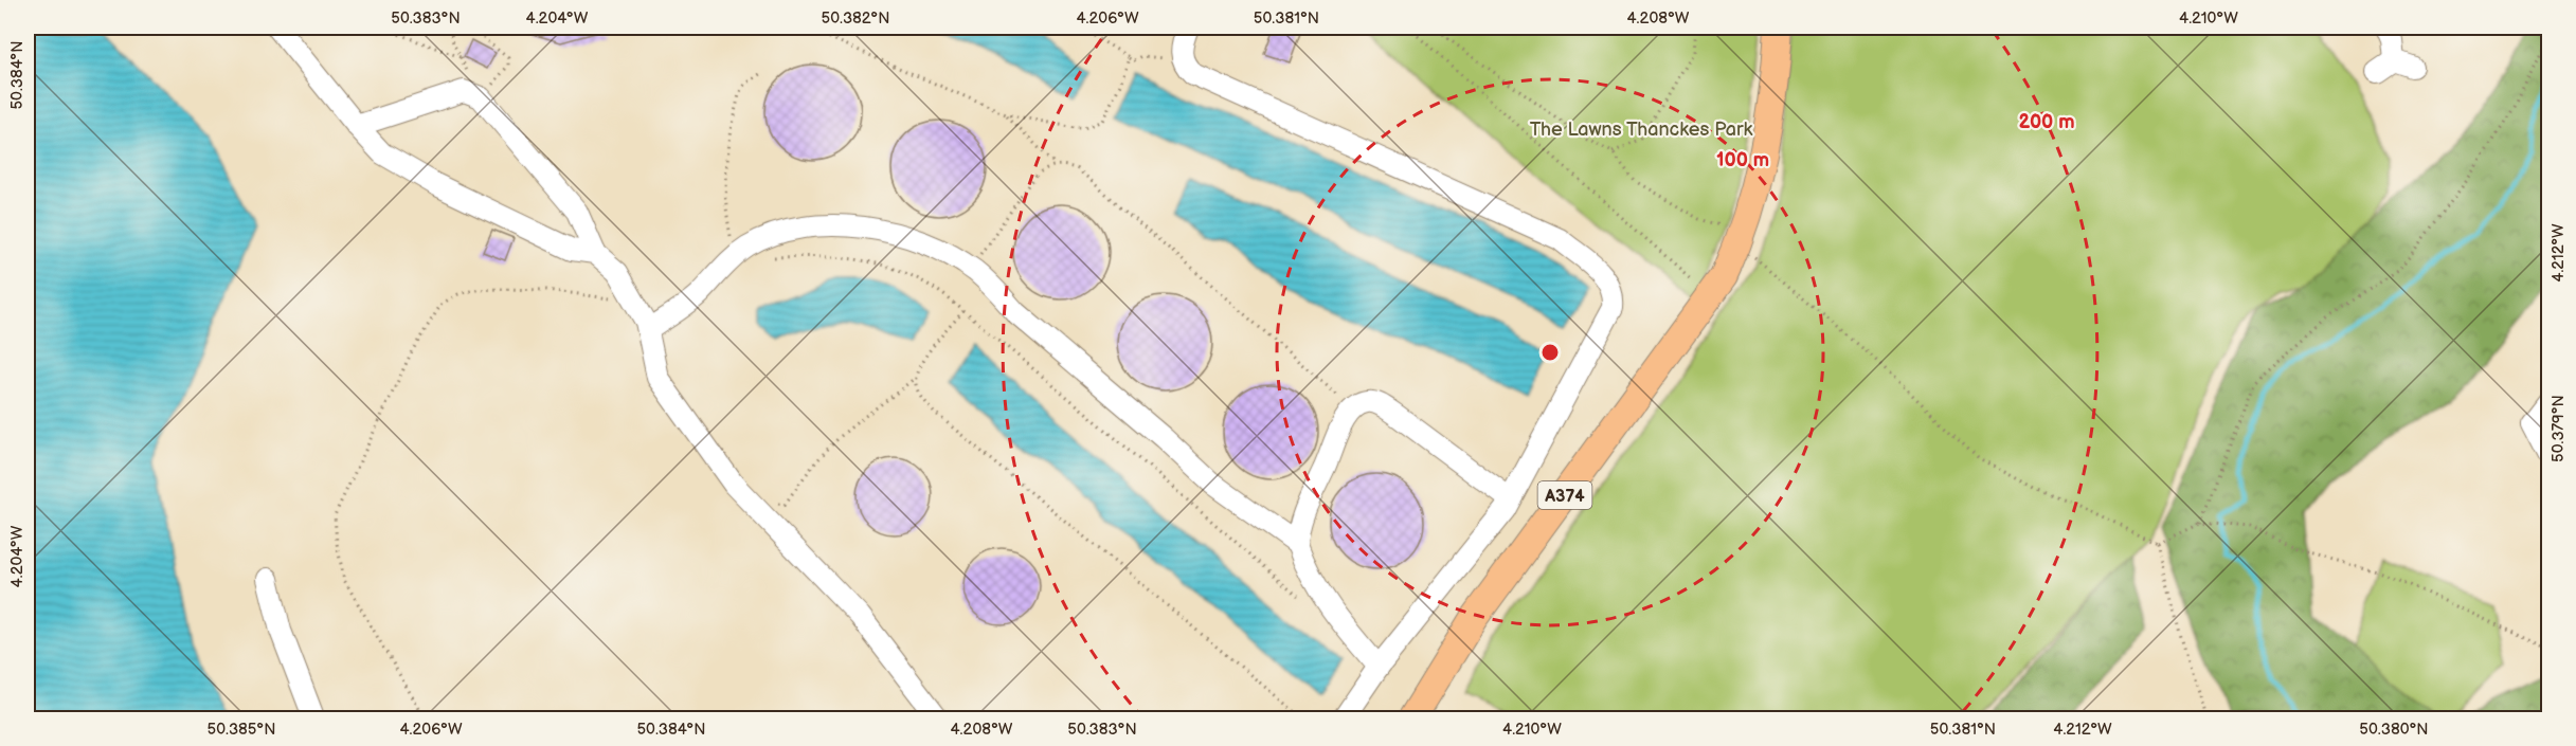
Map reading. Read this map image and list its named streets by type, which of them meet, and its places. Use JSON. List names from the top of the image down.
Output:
{
  "streets": {
    "main road": ["A374"]
  },
  "parks": ["The Lawns Thanckes Park"],
  "coordinates": [
    "50.383°N",
    "4.204°W",
    "50.382°N",
    "4.206°W",
    "50.381°N",
    "4.208°W",
    "4.210°W",
    "50.384°N",
    "4.212°W",
    "50.379°N",
    "50.385°N",
    "50.380°N"
  ],
  "rings": ["200 m", "100 m"]
}
